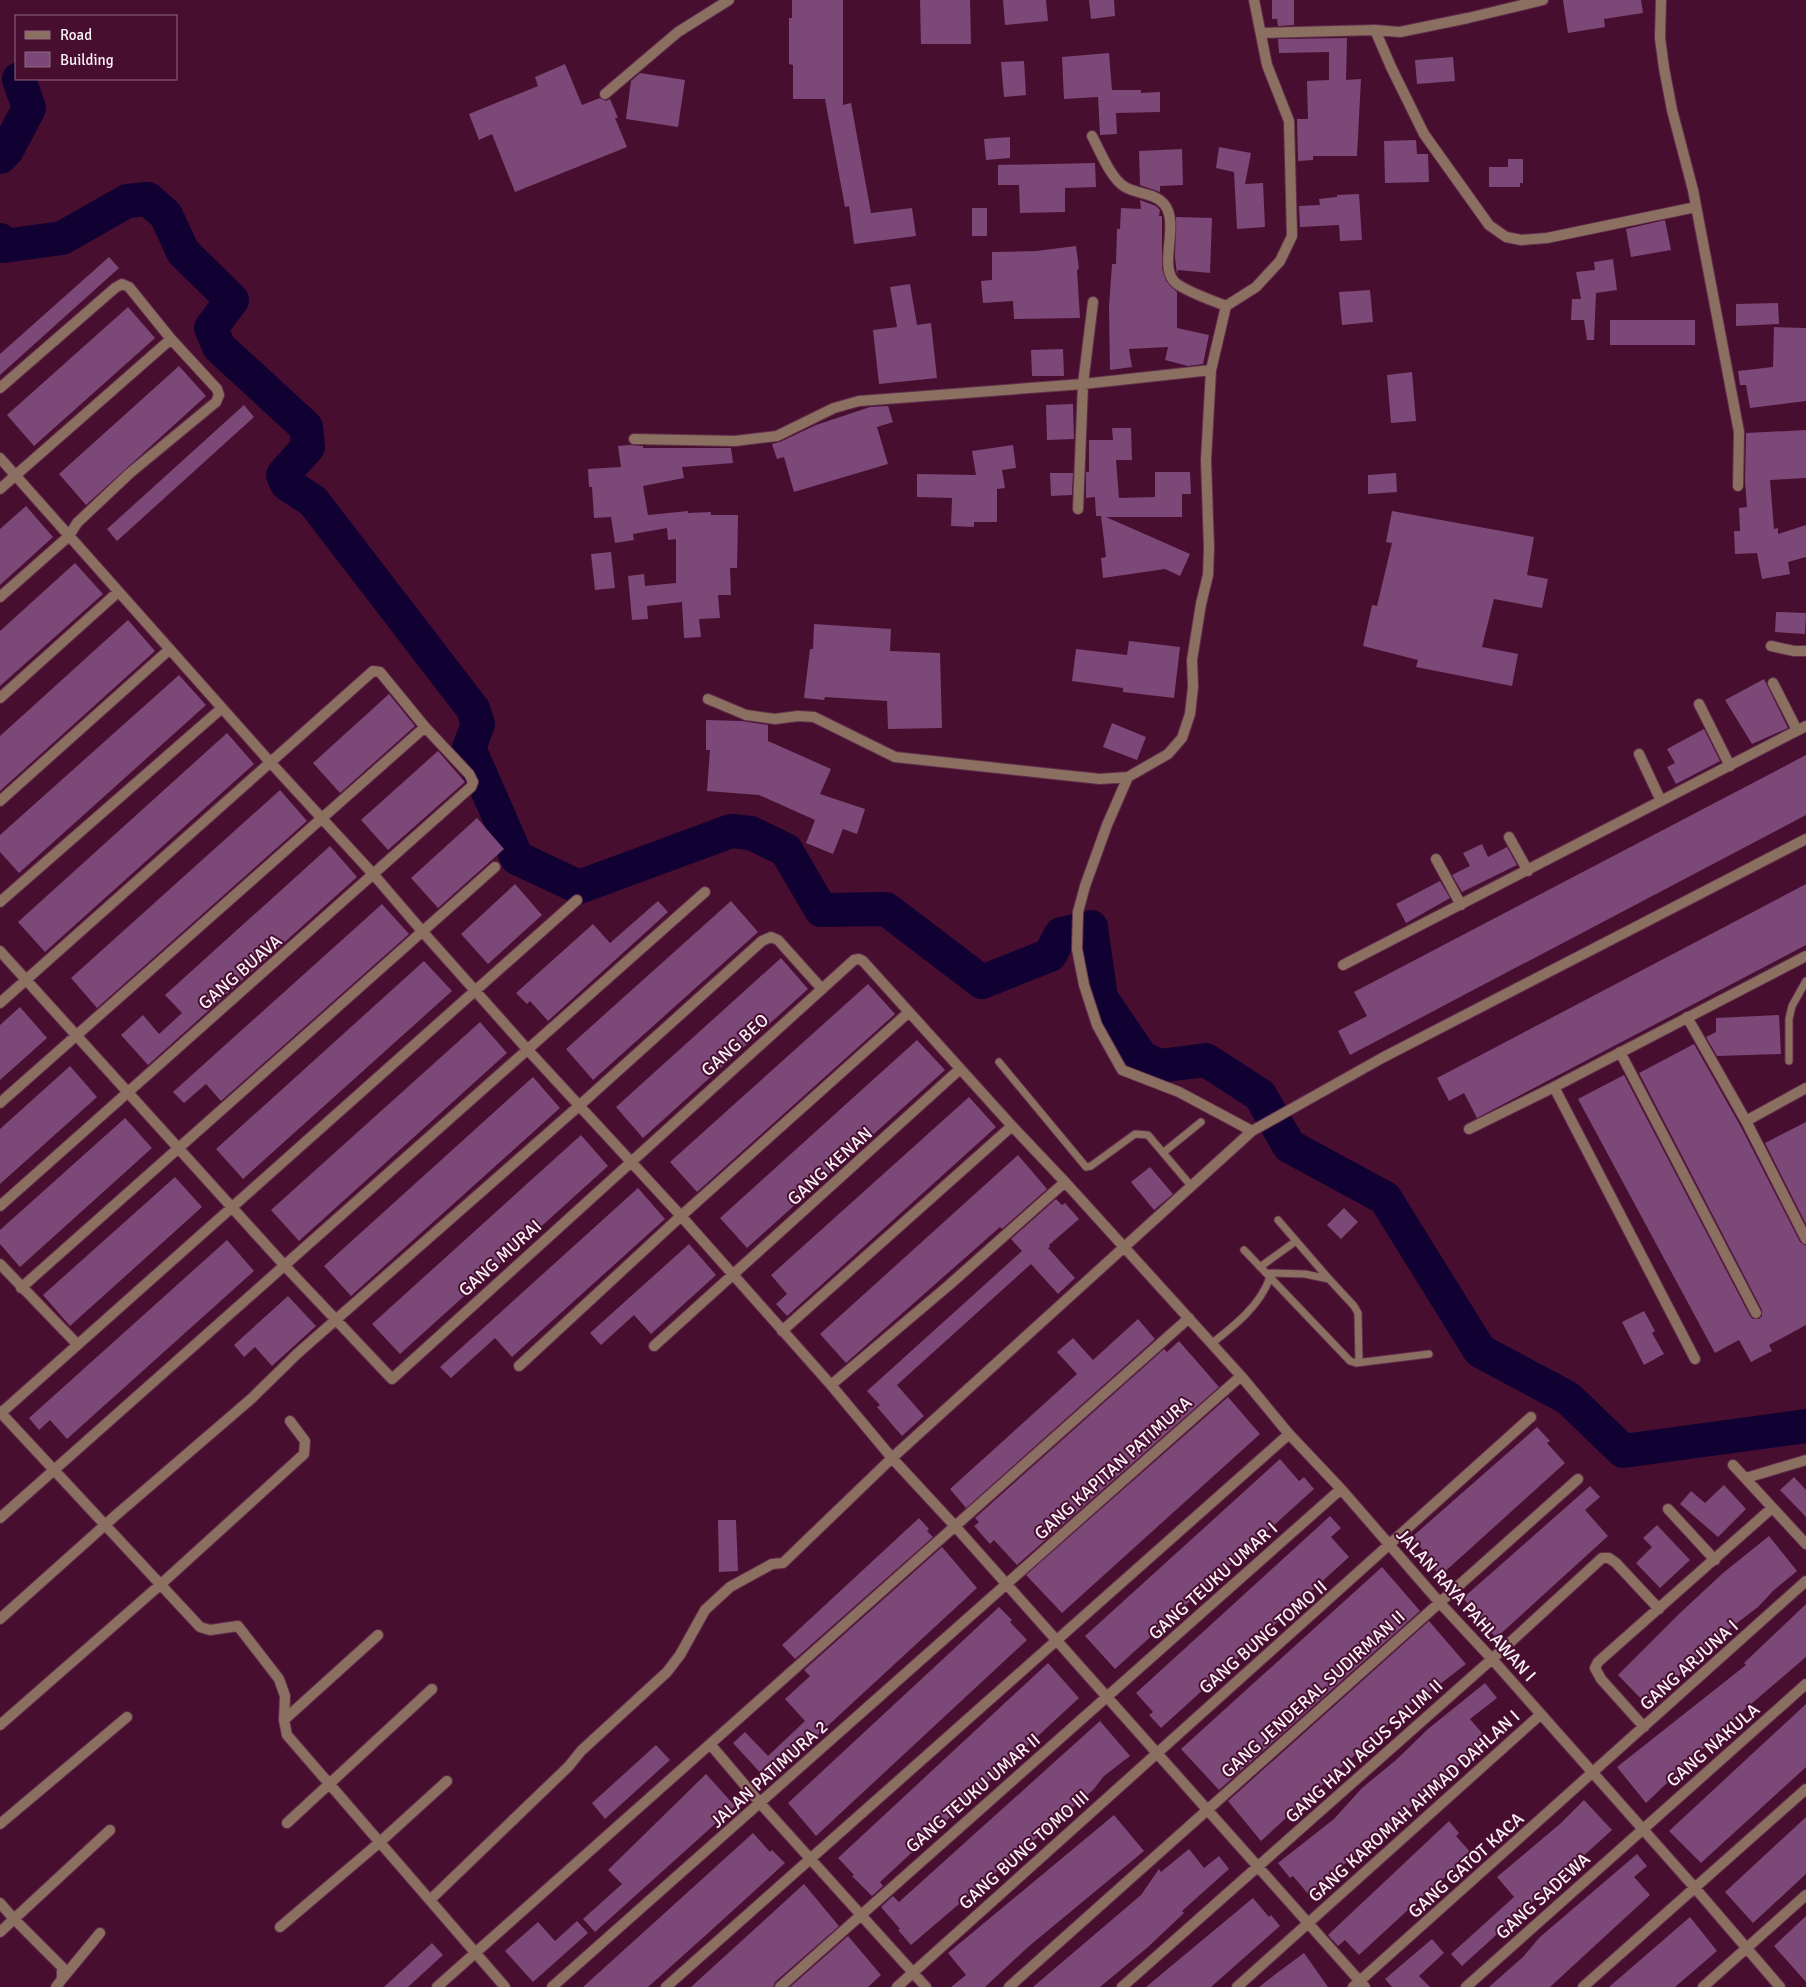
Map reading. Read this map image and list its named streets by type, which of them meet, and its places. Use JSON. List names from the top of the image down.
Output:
{
  "streets": {
    "street": [
      "GANG BUAVA",
      "GANG BEO",
      "GANG KENAN",
      "GANG MURAI",
      "GANG KAPITAN PATIMURA",
      "GANG TEUKU UMAR I",
      "JALAN RAYA PAHLAWAN I",
      "GANG BUNG TOMO II",
      "GANG ARJUNA I",
      "GANG JENDERAL SUDIRMAN II",
      "GANG NAKULA",
      "GANG HAJI AGUS SALIM II",
      "JALAN PATIMURA 2",
      "GANG TEUKU UMAR II",
      "GANG KAROMAH AHMAD DAHLAN I",
      "GANG BUNG TOMO III",
      "GANG GATOT KACA",
      "GANG SADEWA"
    ]
  },
  "crossings": [
    ["GANG BEO", "GANG MURAI"],
    ["GANG BEO", "JALAN RAYA PAHLAWAN I"],
    ["GANG KENAN", "JALAN RAYA PAHLAWAN I"],
    ["GANG KAPITAN PATIMURA", "JALAN RAYA PAHLAWAN I"],
    ["GANG KAPITAN PATIMURA", "JALAN PATIMURA 2"],
    ["GANG TEUKU UMAR I", "JALAN RAYA PAHLAWAN I"],
    ["GANG TEUKU UMAR I", "GANG TEUKU UMAR II"],
    ["JALAN RAYA PAHLAWAN I", "GANG BUNG TOMO II"],
    ["JALAN RAYA PAHLAWAN I", "GANG ARJUNA I"],
    ["JALAN RAYA PAHLAWAN I", "GANG JENDERAL SUDIRMAN II"],
    ["JALAN RAYA PAHLAWAN I", "GANG NAKULA"],
    ["JALAN RAYA PAHLAWAN I", "GANG HAJI AGUS SALIM II"],
    ["JALAN RAYA PAHLAWAN I", "GANG KAROMAH AHMAD DAHLAN I"],
    ["JALAN RAYA PAHLAWAN I", "GANG GATOT KACA"],
    ["JALAN RAYA PAHLAWAN I", "GANG SADEWA"],
    ["GANG BUNG TOMO II", "GANG BUNG TOMO III"],
    ["GANG ARJUNA I", "GANG GATOT KACA"],
    ["GANG NAKULA", "GANG SADEWA"]
  ],
  "legend": ["Road", "Building"]
}
